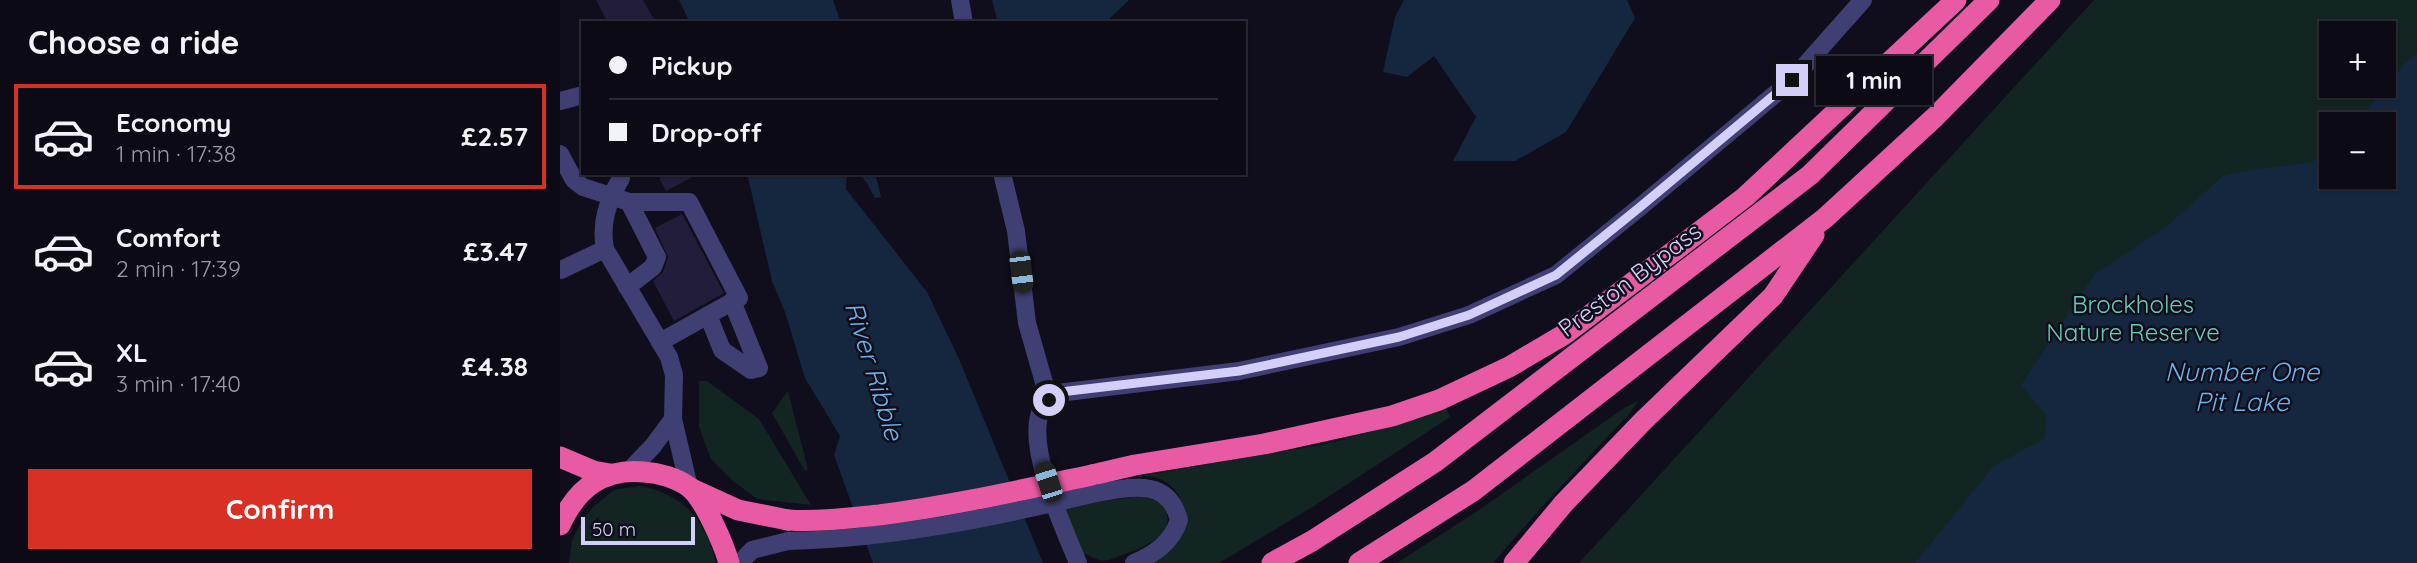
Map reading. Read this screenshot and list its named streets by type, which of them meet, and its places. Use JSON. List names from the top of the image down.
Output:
{
  "streets": {
    "highway": ["Preston Bypass"]
  },
  "water": ["River Ribble", "Number One Pit Lake"],
  "parks": ["Brockholes Nature Reserve"],
  "scale_bar": "50 m",
  "page": {
    "heading": "Choose a ride",
    "map_buttons": ["+", "−"],
    "banner": ["Pickup", "Drop-off"],
    "bubble": "1 min",
    "list": [
      {
        "name": "Economy",
        "note": "1 min · 17:38",
        "value": "£2.57"
      },
      {
        "name": "Comfort",
        "note": "2 min · 17:39",
        "value": "£3.47"
      },
      {
        "name": "XL",
        "note": "3 min · 17:40",
        "value": "£4.38"
      }
    ],
    "buttons": "Confirm",
    "scale": "50 m"
  }
}
